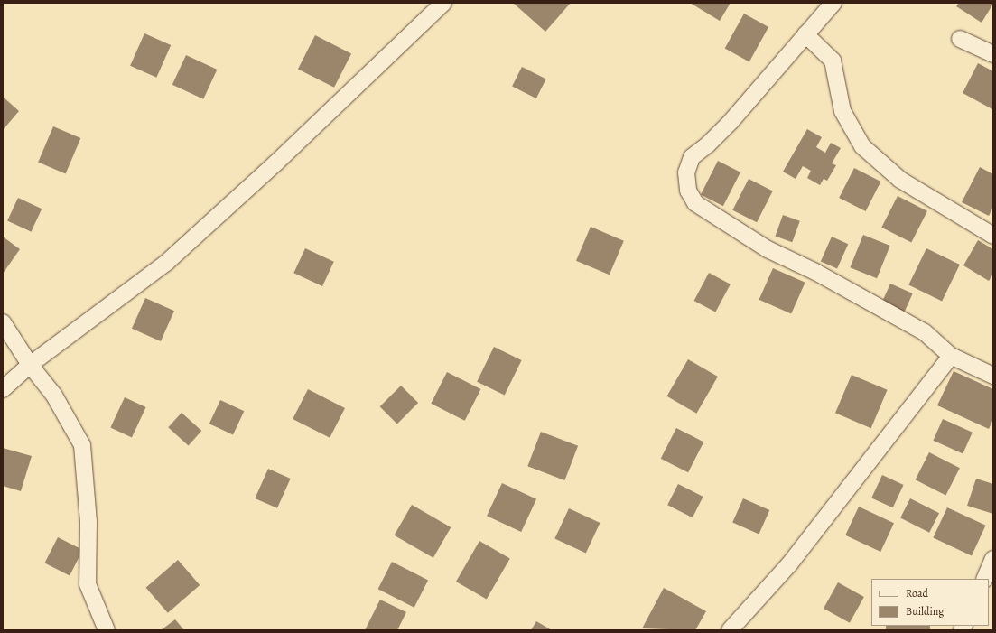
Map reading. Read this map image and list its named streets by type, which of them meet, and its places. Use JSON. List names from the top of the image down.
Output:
{
  "legend": ["Road", "Building"]
}
